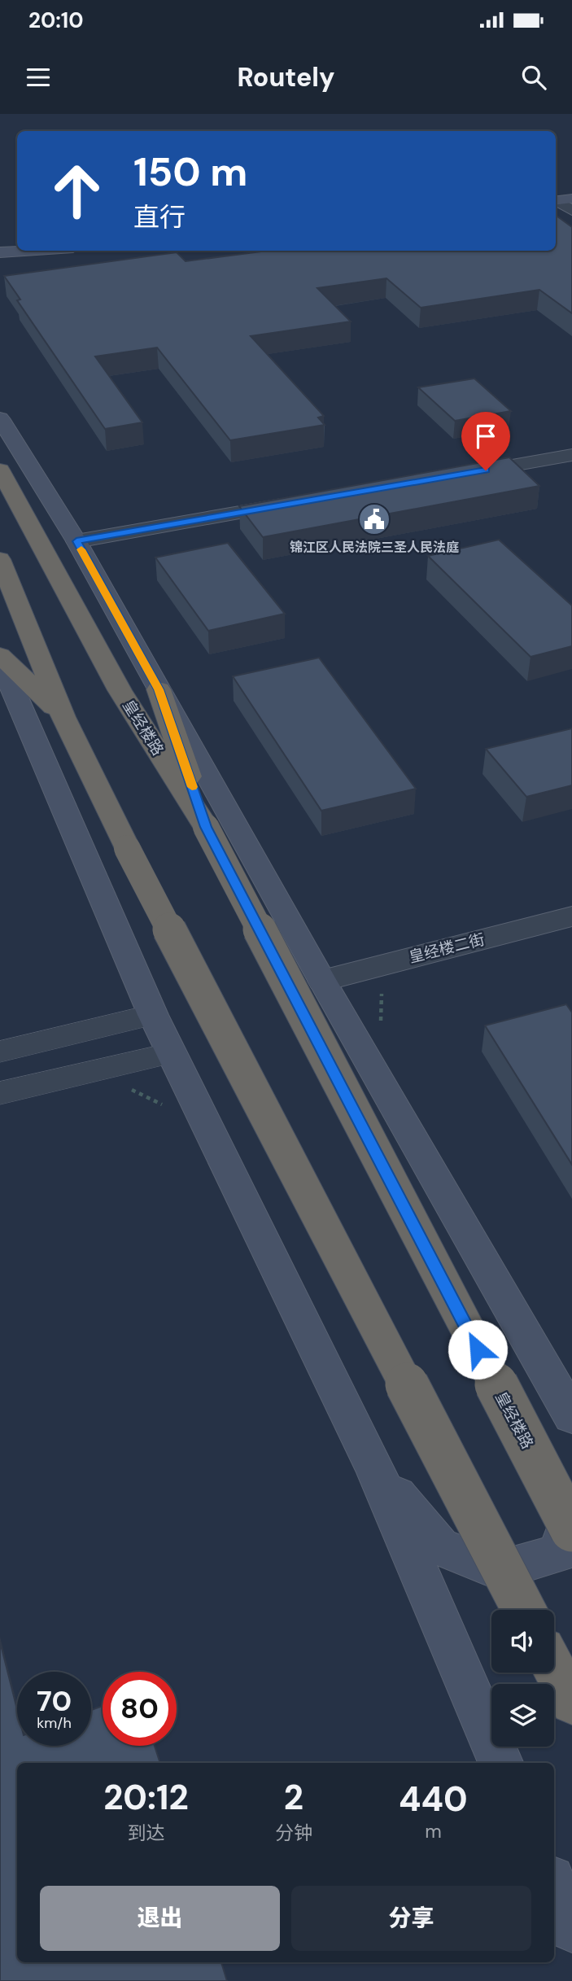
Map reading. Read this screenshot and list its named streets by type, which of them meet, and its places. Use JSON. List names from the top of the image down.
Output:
{
  "streets": {
    "highway": ["皇经楼路"],
    "street": ["皇经楼二街"]
  },
  "places": {
    "public building": ["锦江区人民法院三圣人民法庭"]
  },
  "page": {
    "status": "20:10",
    "header": "Routely",
    "turn": ["150 m", "直行"],
    "speed": "70 km/h",
    "limit": "80",
    "eta": [
      "20:12",
      "到达",
      "2",
      "分钟",
      "440",
      "m"
    ],
    "buttons": ["退出", "分享"]
  }
}
